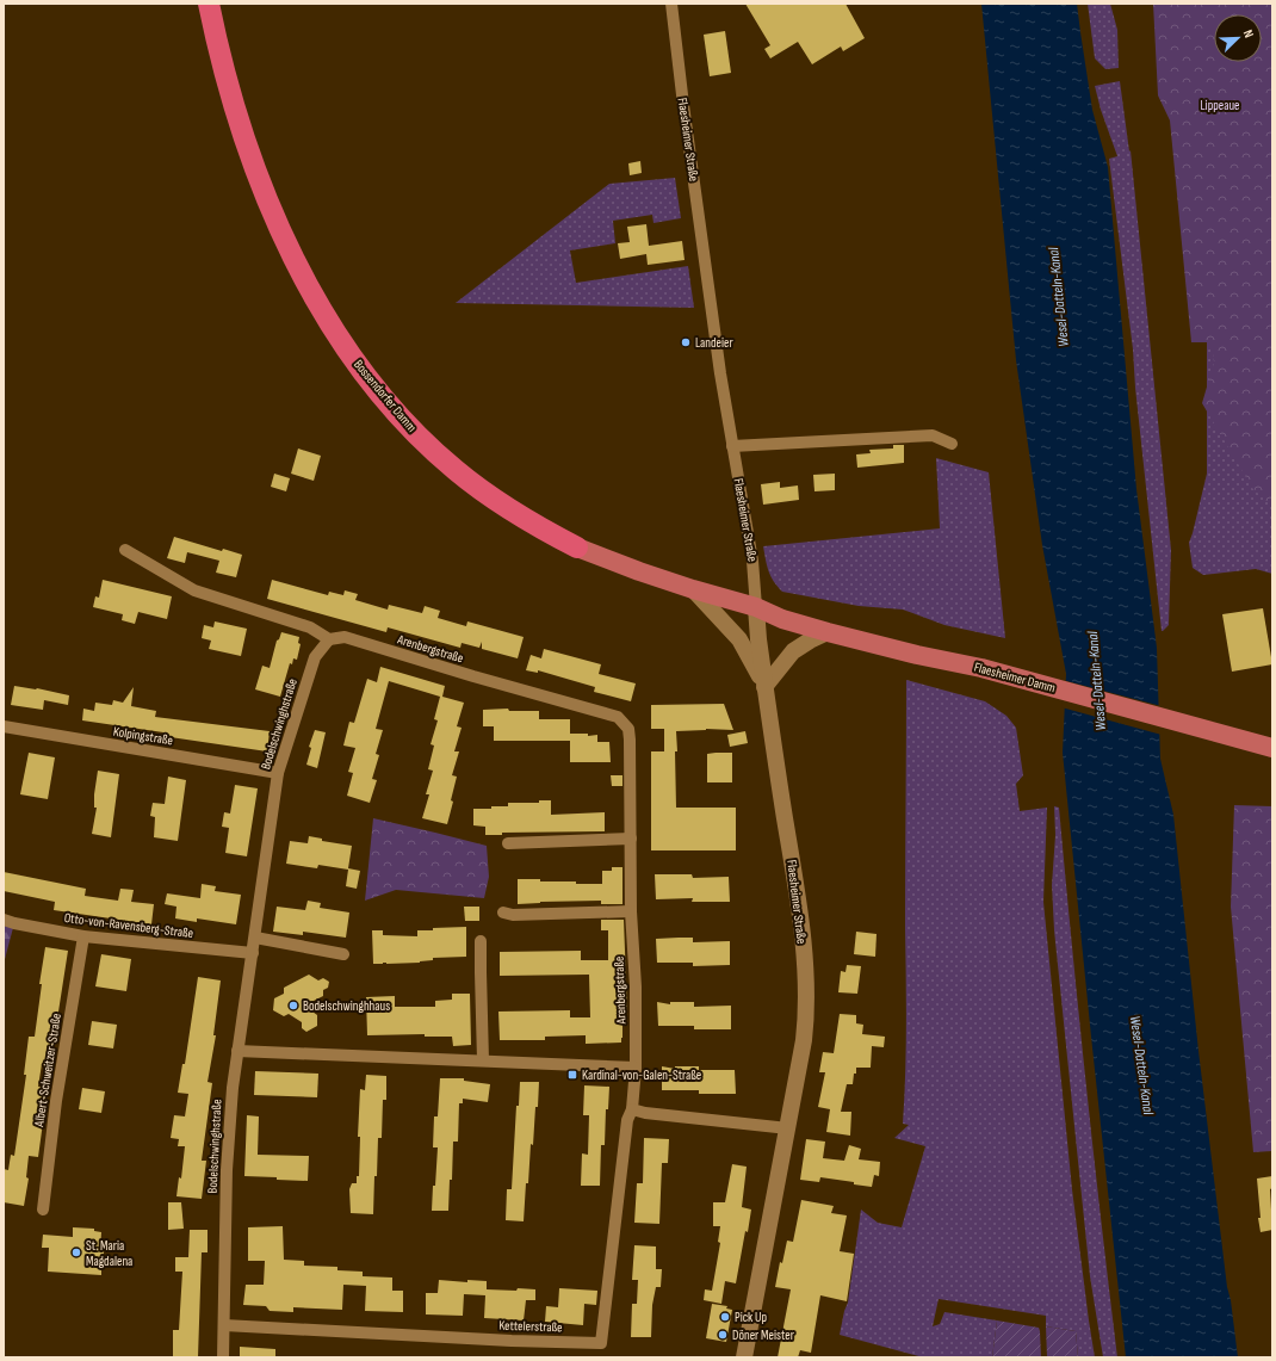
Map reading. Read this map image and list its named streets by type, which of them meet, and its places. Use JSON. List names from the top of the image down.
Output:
{
  "streets": {
    "highway": ["Bossendorfer Damm"],
    "main road": ["Flaesheimer Straße", "Flaesheimer Damm"],
    "street": [
      "Arenbergstraße",
      "Bodelschwinghstraße",
      "Kolpingstraße",
      "Otto-von-Ravensberg-Straße",
      "Albert-Schweitzer-Straße",
      "Kettelerstraße"
    ]
  },
  "crossings": [
    ["Flaesheimer Straße", "Bossendorfer Damm"],
    ["Flaesheimer Straße", "Flaesheimer Damm"],
    ["Bossendorfer Damm", "Flaesheimer Damm"],
    ["Arenbergstraße", "Bodelschwinghstraße"],
    ["Bodelschwinghstraße", "Kolpingstraße"],
    ["Bodelschwinghstraße", "Otto-von-Ravensberg-Straße"],
    ["Bodelschwinghstraße", "Kettelerstraße"],
    ["Otto-von-Ravensberg-Straße", "Albert-Schweitzer-Straße"]
  ],
  "water": ["Wesel-Datteln-Kanal"],
  "parks": ["Lippeaue"],
  "places": {
    "other": [
      "Landeier",
      "Bodelschwinghhaus",
      "St. Maria Magdalena",
      "Pick Up",
      "Döner Meister"
    ],
    "transit": ["Kardinal-von-Galen-Straße"]
  },
  "north": "top right"
}
